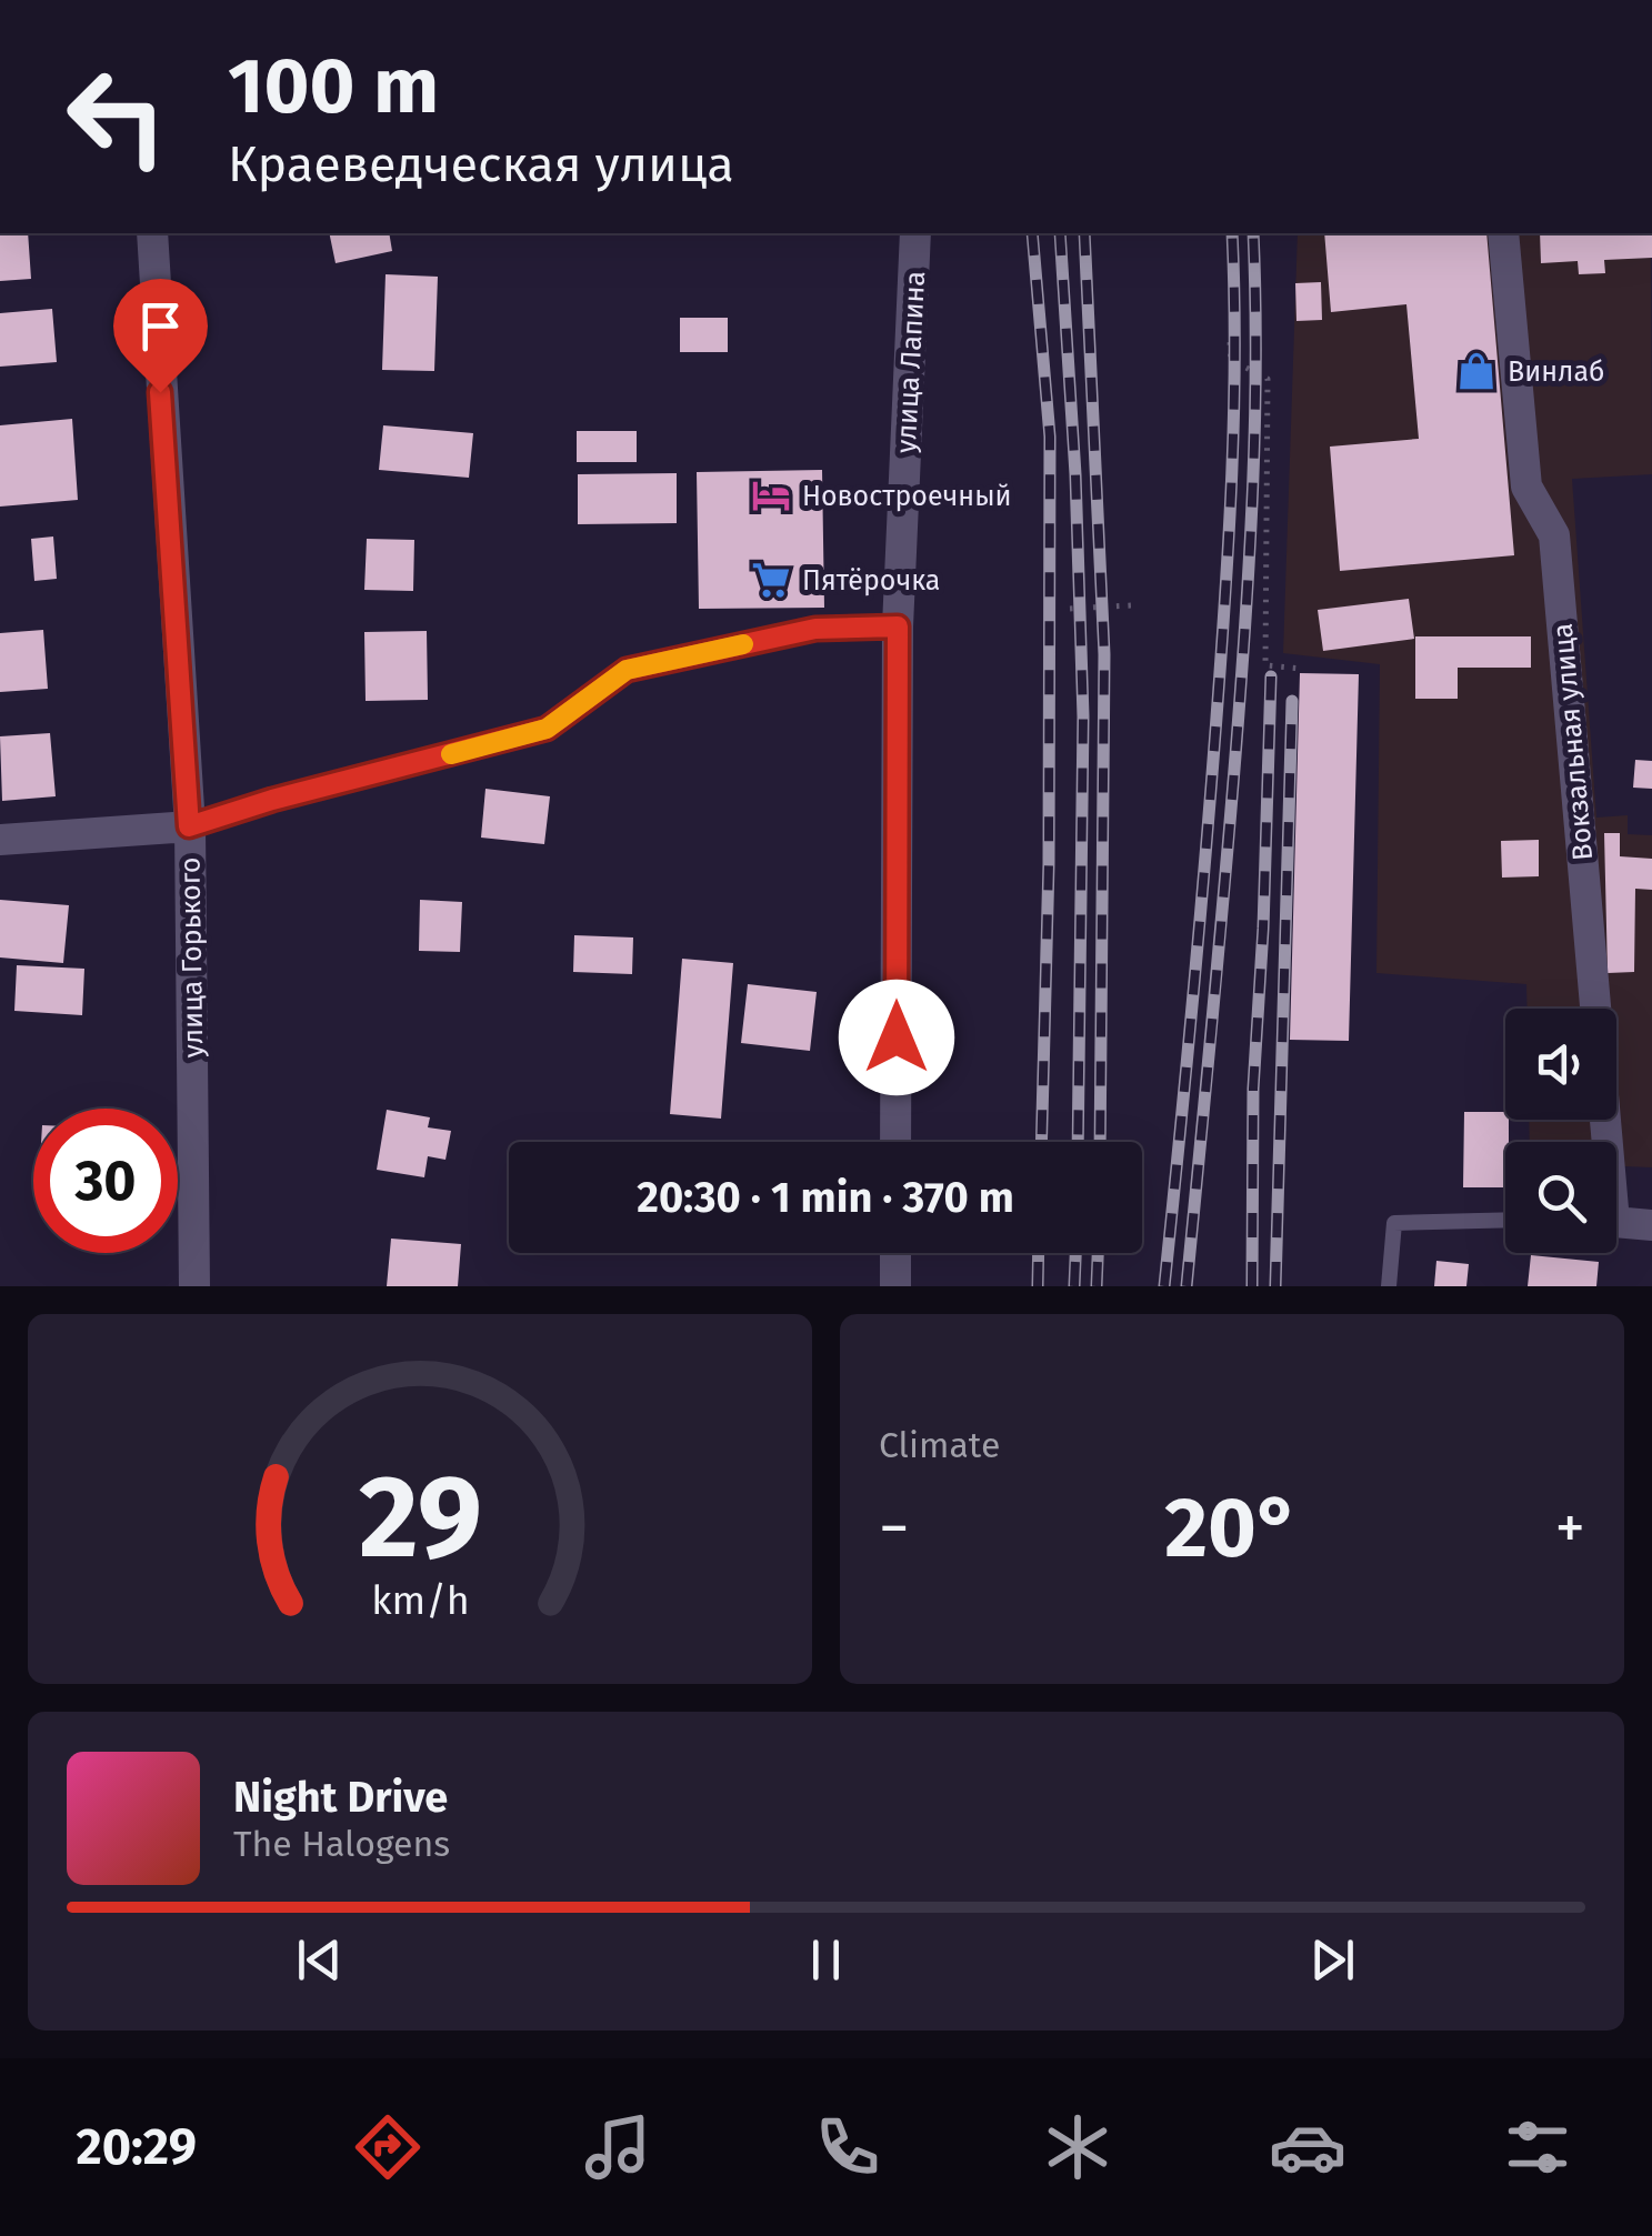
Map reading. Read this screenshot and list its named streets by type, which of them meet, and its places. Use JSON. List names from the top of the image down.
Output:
{
  "streets": {
    "street": ["улица Лапина", "Вокзальная улица", "улица Горького"]
  },
  "places": {
    "shop": ["Винлаб"],
    "hotel": ["Новостроечный"],
    "supermarket": ["Пятёрочка"]
  },
  "page": {
    "turn": ["100 m", "Краеведческая улица"],
    "limit": "30",
    "trip": "20:30 · 1 min · 370 m",
    "tile": "Climate",
    "heat": ["−", "20°", "+"],
    "song": ["Night Drive", "The Halogens"],
    "tabs": "20:29",
    "gauge": ["29", "km/h"]
  }
}
